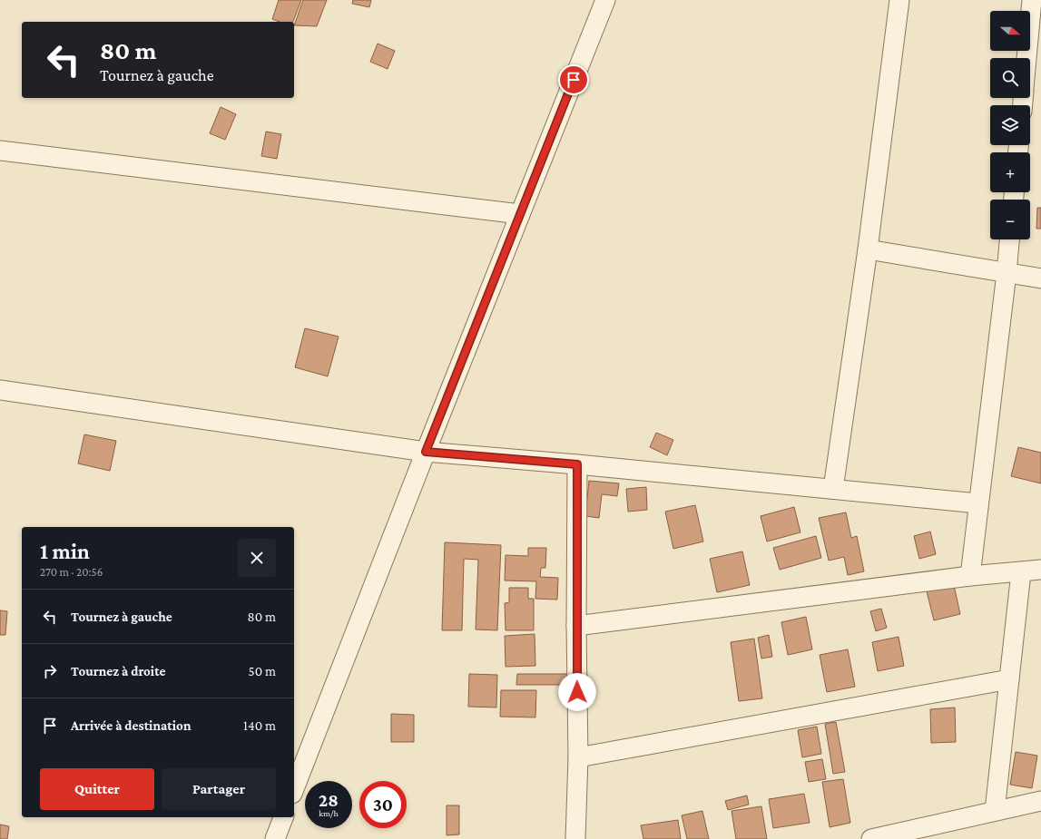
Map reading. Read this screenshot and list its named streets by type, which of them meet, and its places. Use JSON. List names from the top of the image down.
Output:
{
  "north": "right",
  "page": {
    "map_buttons": ["+", "−"],
    "turn": ["80 m", "Tournez à gauche"],
    "heading": ["1 min", "270 m · 20:56"],
    "list": [
      {
        "name": "Tournez à gauche",
        "value": "80 m"
      },
      {
        "name": "Tournez à droite",
        "value": "50 m"
      },
      {
        "name": "Arrivée à destination",
        "value": "140 m"
      }
    ],
    "buttons": ["Quitter", "Partager"],
    "speed": "28 km/h",
    "limit": "30"
  }
}
